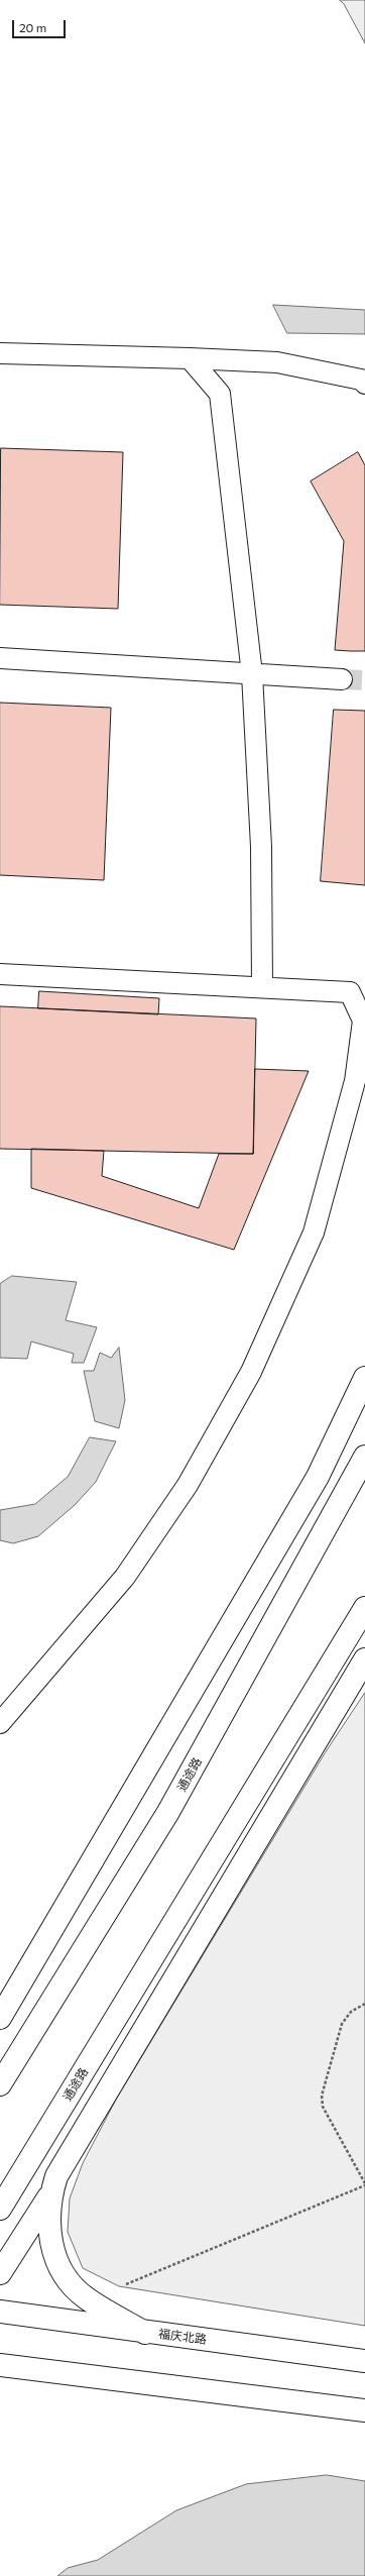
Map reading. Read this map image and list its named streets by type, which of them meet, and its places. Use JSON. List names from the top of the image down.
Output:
{
  "streets": {
    "main road": ["通途路", "福庆北路"]
  },
  "scale_bar": "20 m"
}
